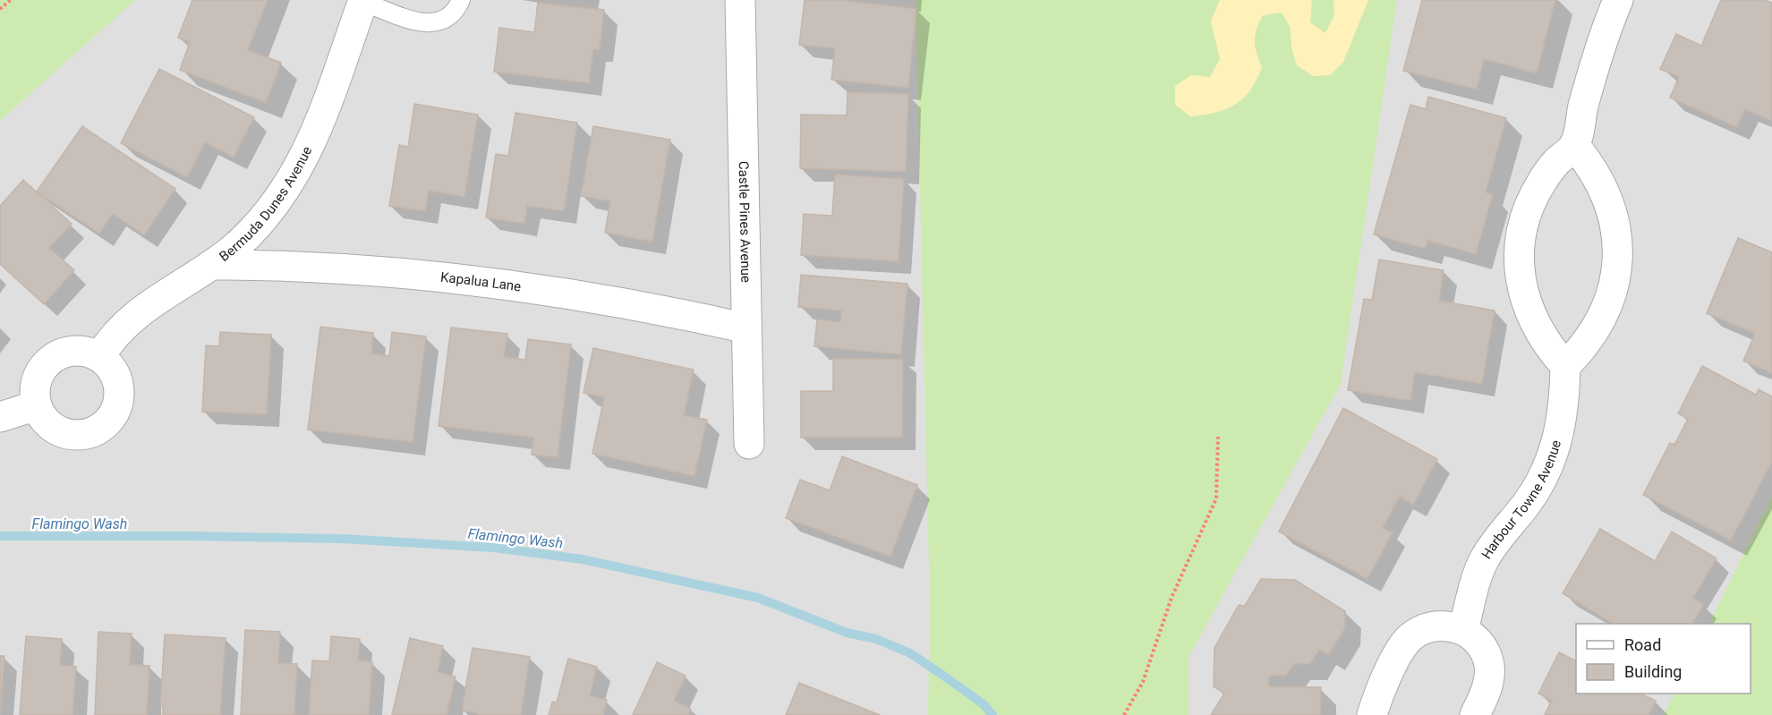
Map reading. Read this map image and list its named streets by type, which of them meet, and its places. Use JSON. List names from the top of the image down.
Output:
{
  "streets": {
    "street": [
      "Bermuda Dunes Avenue",
      "Castle Pines Avenue",
      "Kapalua Lane",
      "Harbour Towne Avenue"
    ]
  },
  "crossings": [
    ["Bermuda Dunes Avenue", "Kapalua Lane"],
    ["Castle Pines Avenue", "Kapalua Lane"]
  ],
  "water": ["Flamingo Wash"],
  "legend": ["Road", "Building"]
}
